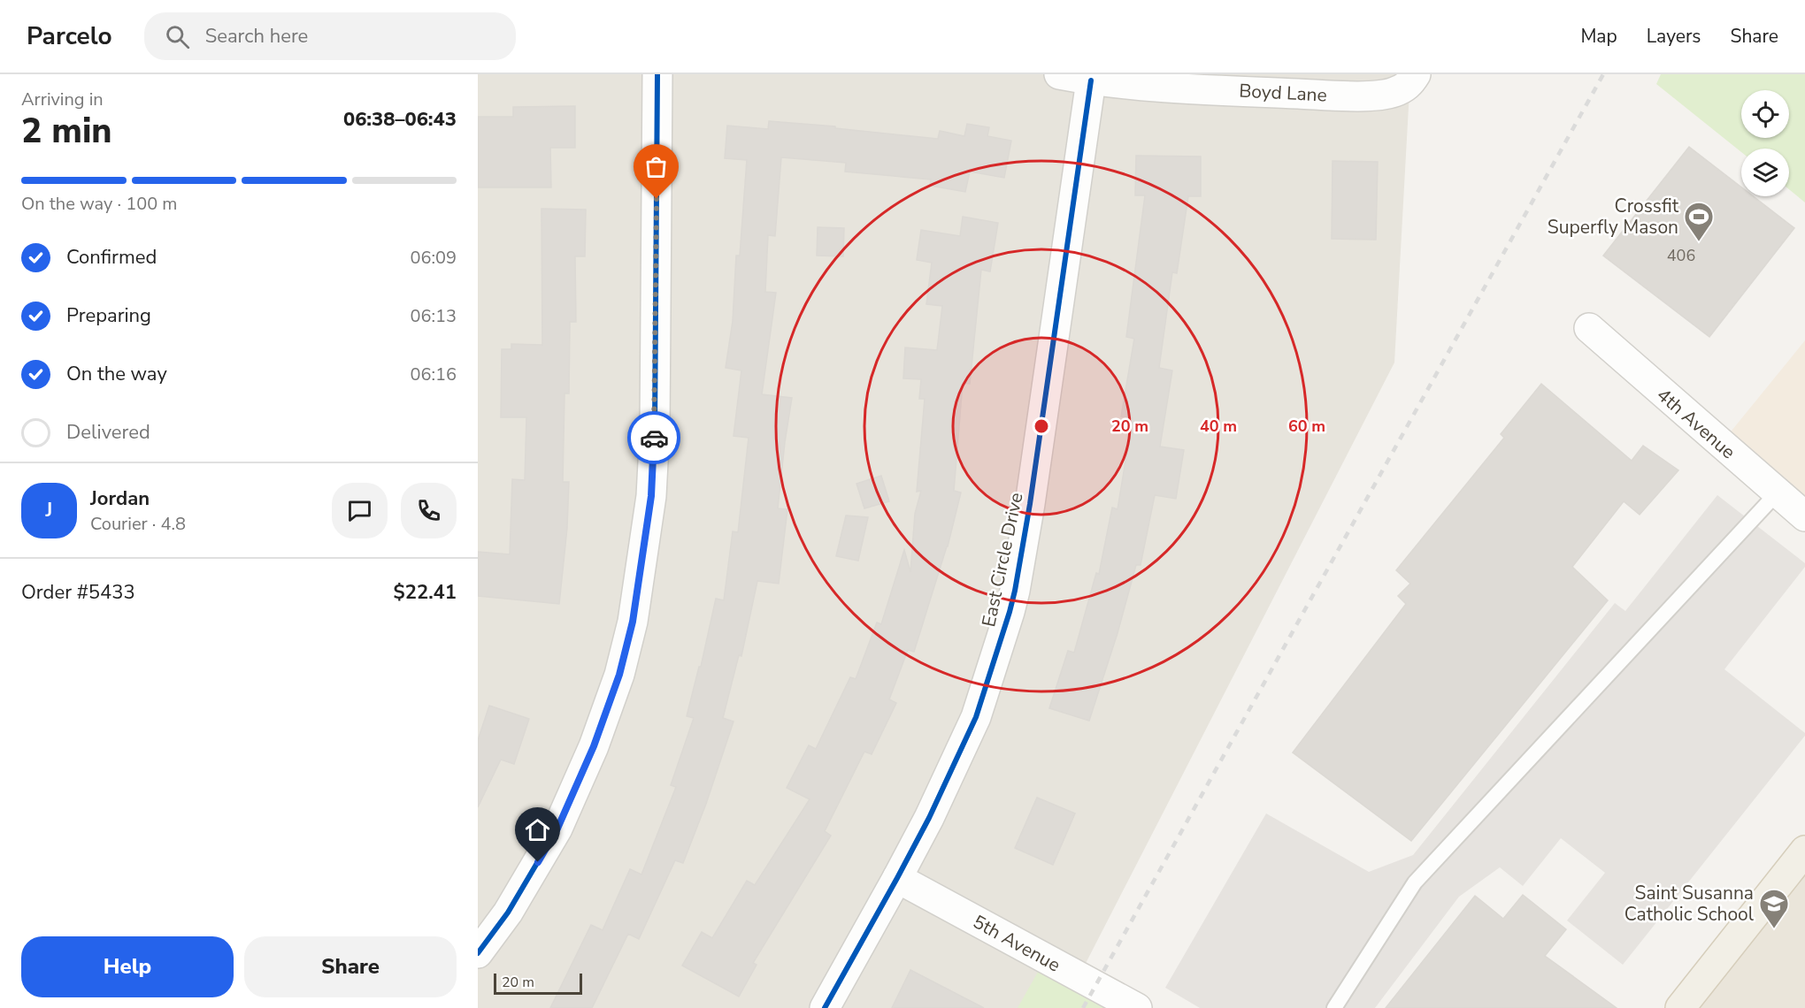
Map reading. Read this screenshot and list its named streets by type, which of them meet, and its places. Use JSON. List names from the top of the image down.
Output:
{
  "streets": {
    "street": [
      "Boyd Lane",
      "4th Avenue",
      "East Circle Drive",
      "5th Avenue"
    ]
  },
  "crossings": [
    ["Boyd Lane", "East Circle Drive"],
    ["East Circle Drive", "5th Avenue"]
  ],
  "places": {
    "sports": ["Crossfit Superfly Mason"],
    "school or university": ["Saint Susanna Catholic School"]
  },
  "house_numbers": ["406"],
  "scale_bar": "20 m",
  "page": {
    "header": "Parcelo",
    "search": "Search here",
    "nav": ["Map", "Layers", "Share"],
    "heading": ["2 min", "Arriving in", "06:38–06:43"],
    "panel": [
      "Jordan",
      "Courier · 4.8",
      "Order #5433",
      "$22.41"
    ],
    "bar": "On the way · 100 m",
    "list": [
      ["Confirmed", "06:09"],
      ["Preparing", "06:13"],
      ["On the way", "06:16"],
      "Delivered"
    ],
    "round": "J",
    "buttons": ["Help", "Share"],
    "scale": "20 m"
  },
  "rings": ["20 m", "40 m", "60 m"]
}
